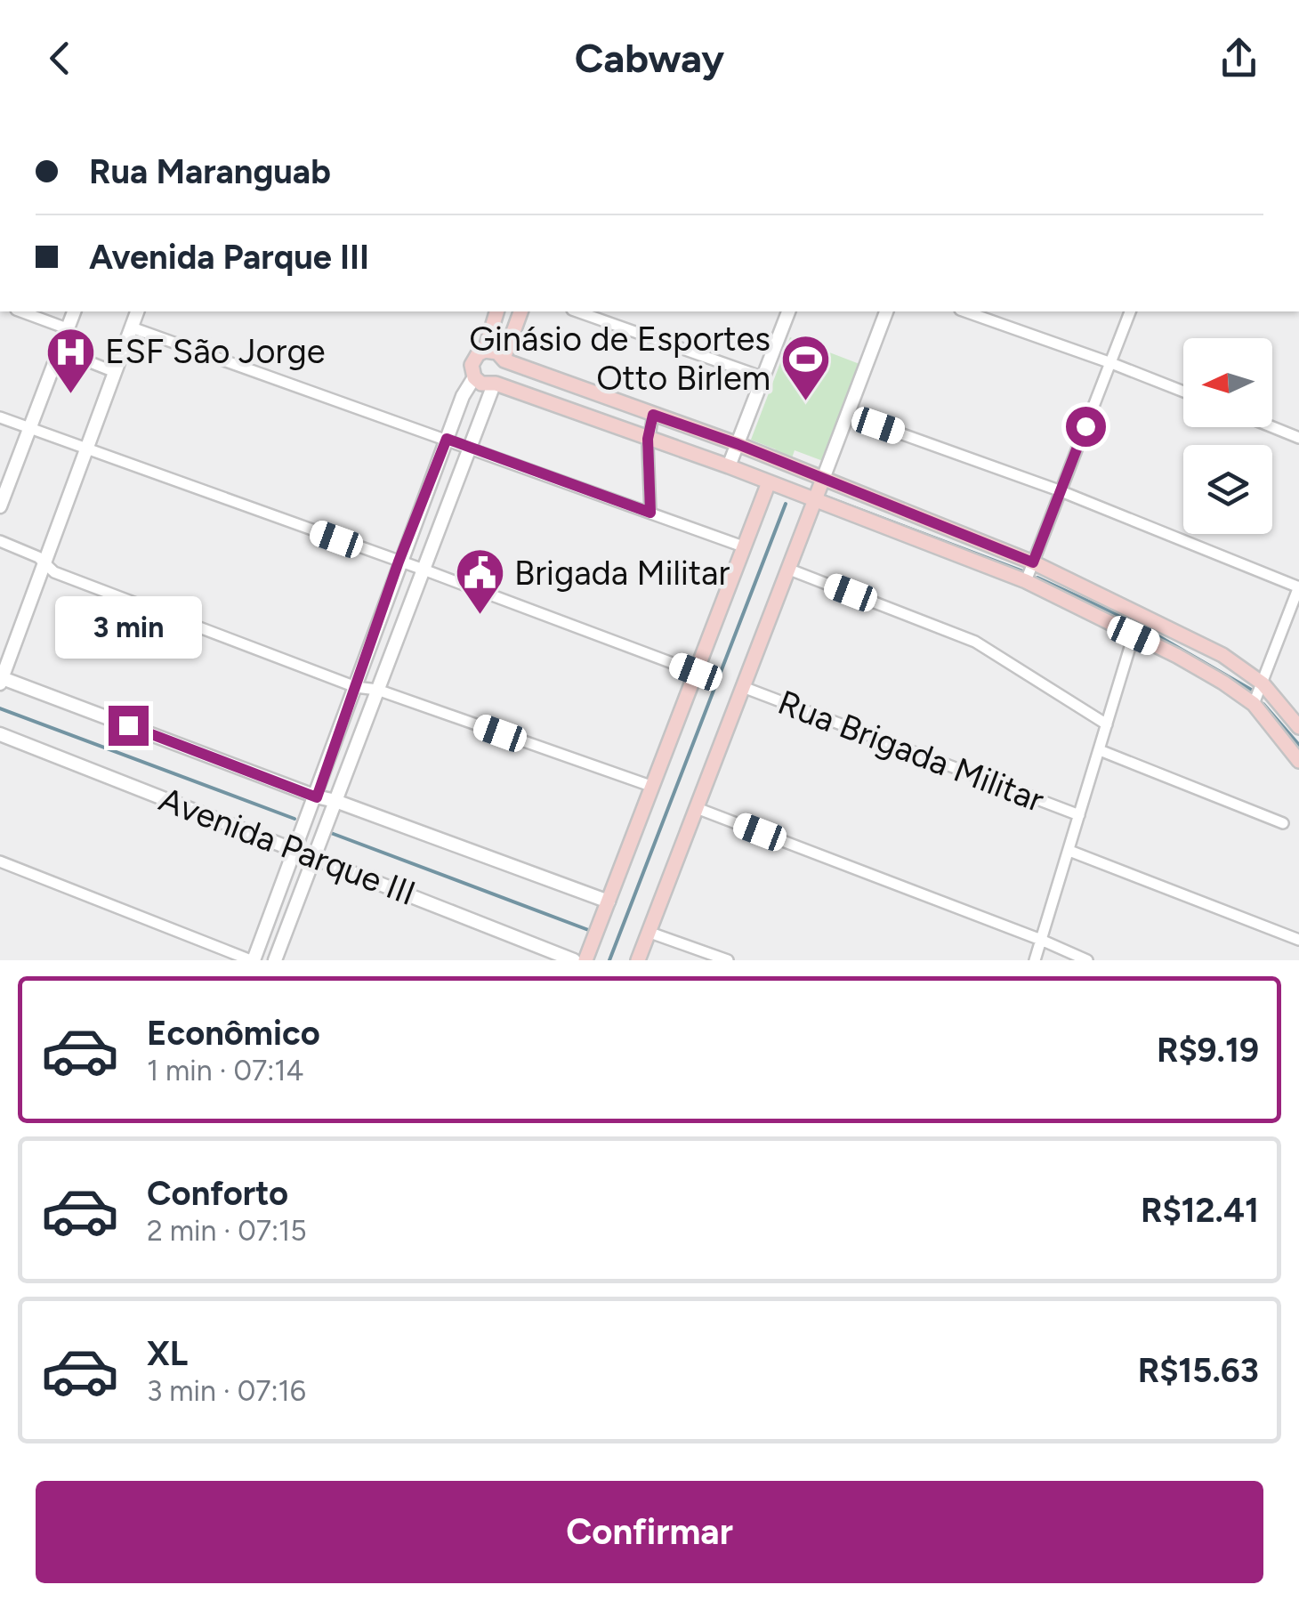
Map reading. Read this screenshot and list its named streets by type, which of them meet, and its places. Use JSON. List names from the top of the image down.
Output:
{
  "streets": {
    "street": ["Rua Brigada Militar", "Avenida Parque III"]
  },
  "places": {
    "hospital": ["ESF São Jorge"],
    "sports": ["Ginásio de Esportes Otto Birlem"],
    "public building": ["Brigada Militar"]
  },
  "north": "left",
  "page": {
    "header": "Cabway",
    "banner": ["Rua Maranguab", "Avenida Parque III"],
    "bubble": "3 min",
    "list": [
      {
        "name": "Econômico",
        "note": "1 min · 07:14",
        "value": "R$9.19"
      },
      {
        "name": "Conforto",
        "note": "2 min · 07:15",
        "value": "R$12.41"
      },
      {
        "name": "XL",
        "note": "3 min · 07:16",
        "value": "R$15.63"
      }
    ],
    "buttons": "Confirmar"
  }
}
